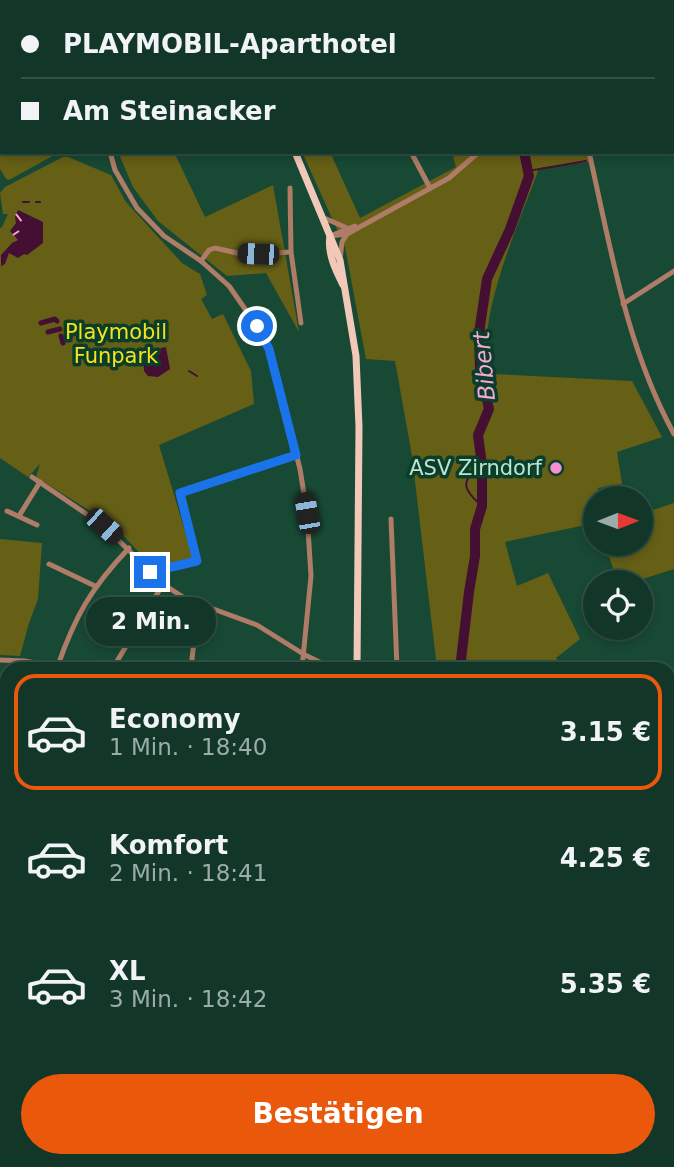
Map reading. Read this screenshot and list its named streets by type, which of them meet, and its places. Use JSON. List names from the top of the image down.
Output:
{
  "water": ["Bibert"],
  "parks": ["Playmobil Funpark"],
  "places": ["ASV Zirndorf"],
  "north": "right",
  "page": {
    "banner": ["PLAYMOBIL-Aparthotel", "Am Steinacker"],
    "bubble": "2 Min.",
    "list": [
      {
        "name": "Economy",
        "note": "1 Min. · 18:40",
        "value": "3.15 €"
      },
      {
        "name": "Komfort",
        "note": "2 Min. · 18:41",
        "value": "4.25 €"
      },
      {
        "name": "XL",
        "note": "3 Min. · 18:42",
        "value": "5.35 €"
      }
    ],
    "buttons": "Bestätigen"
  }
}
